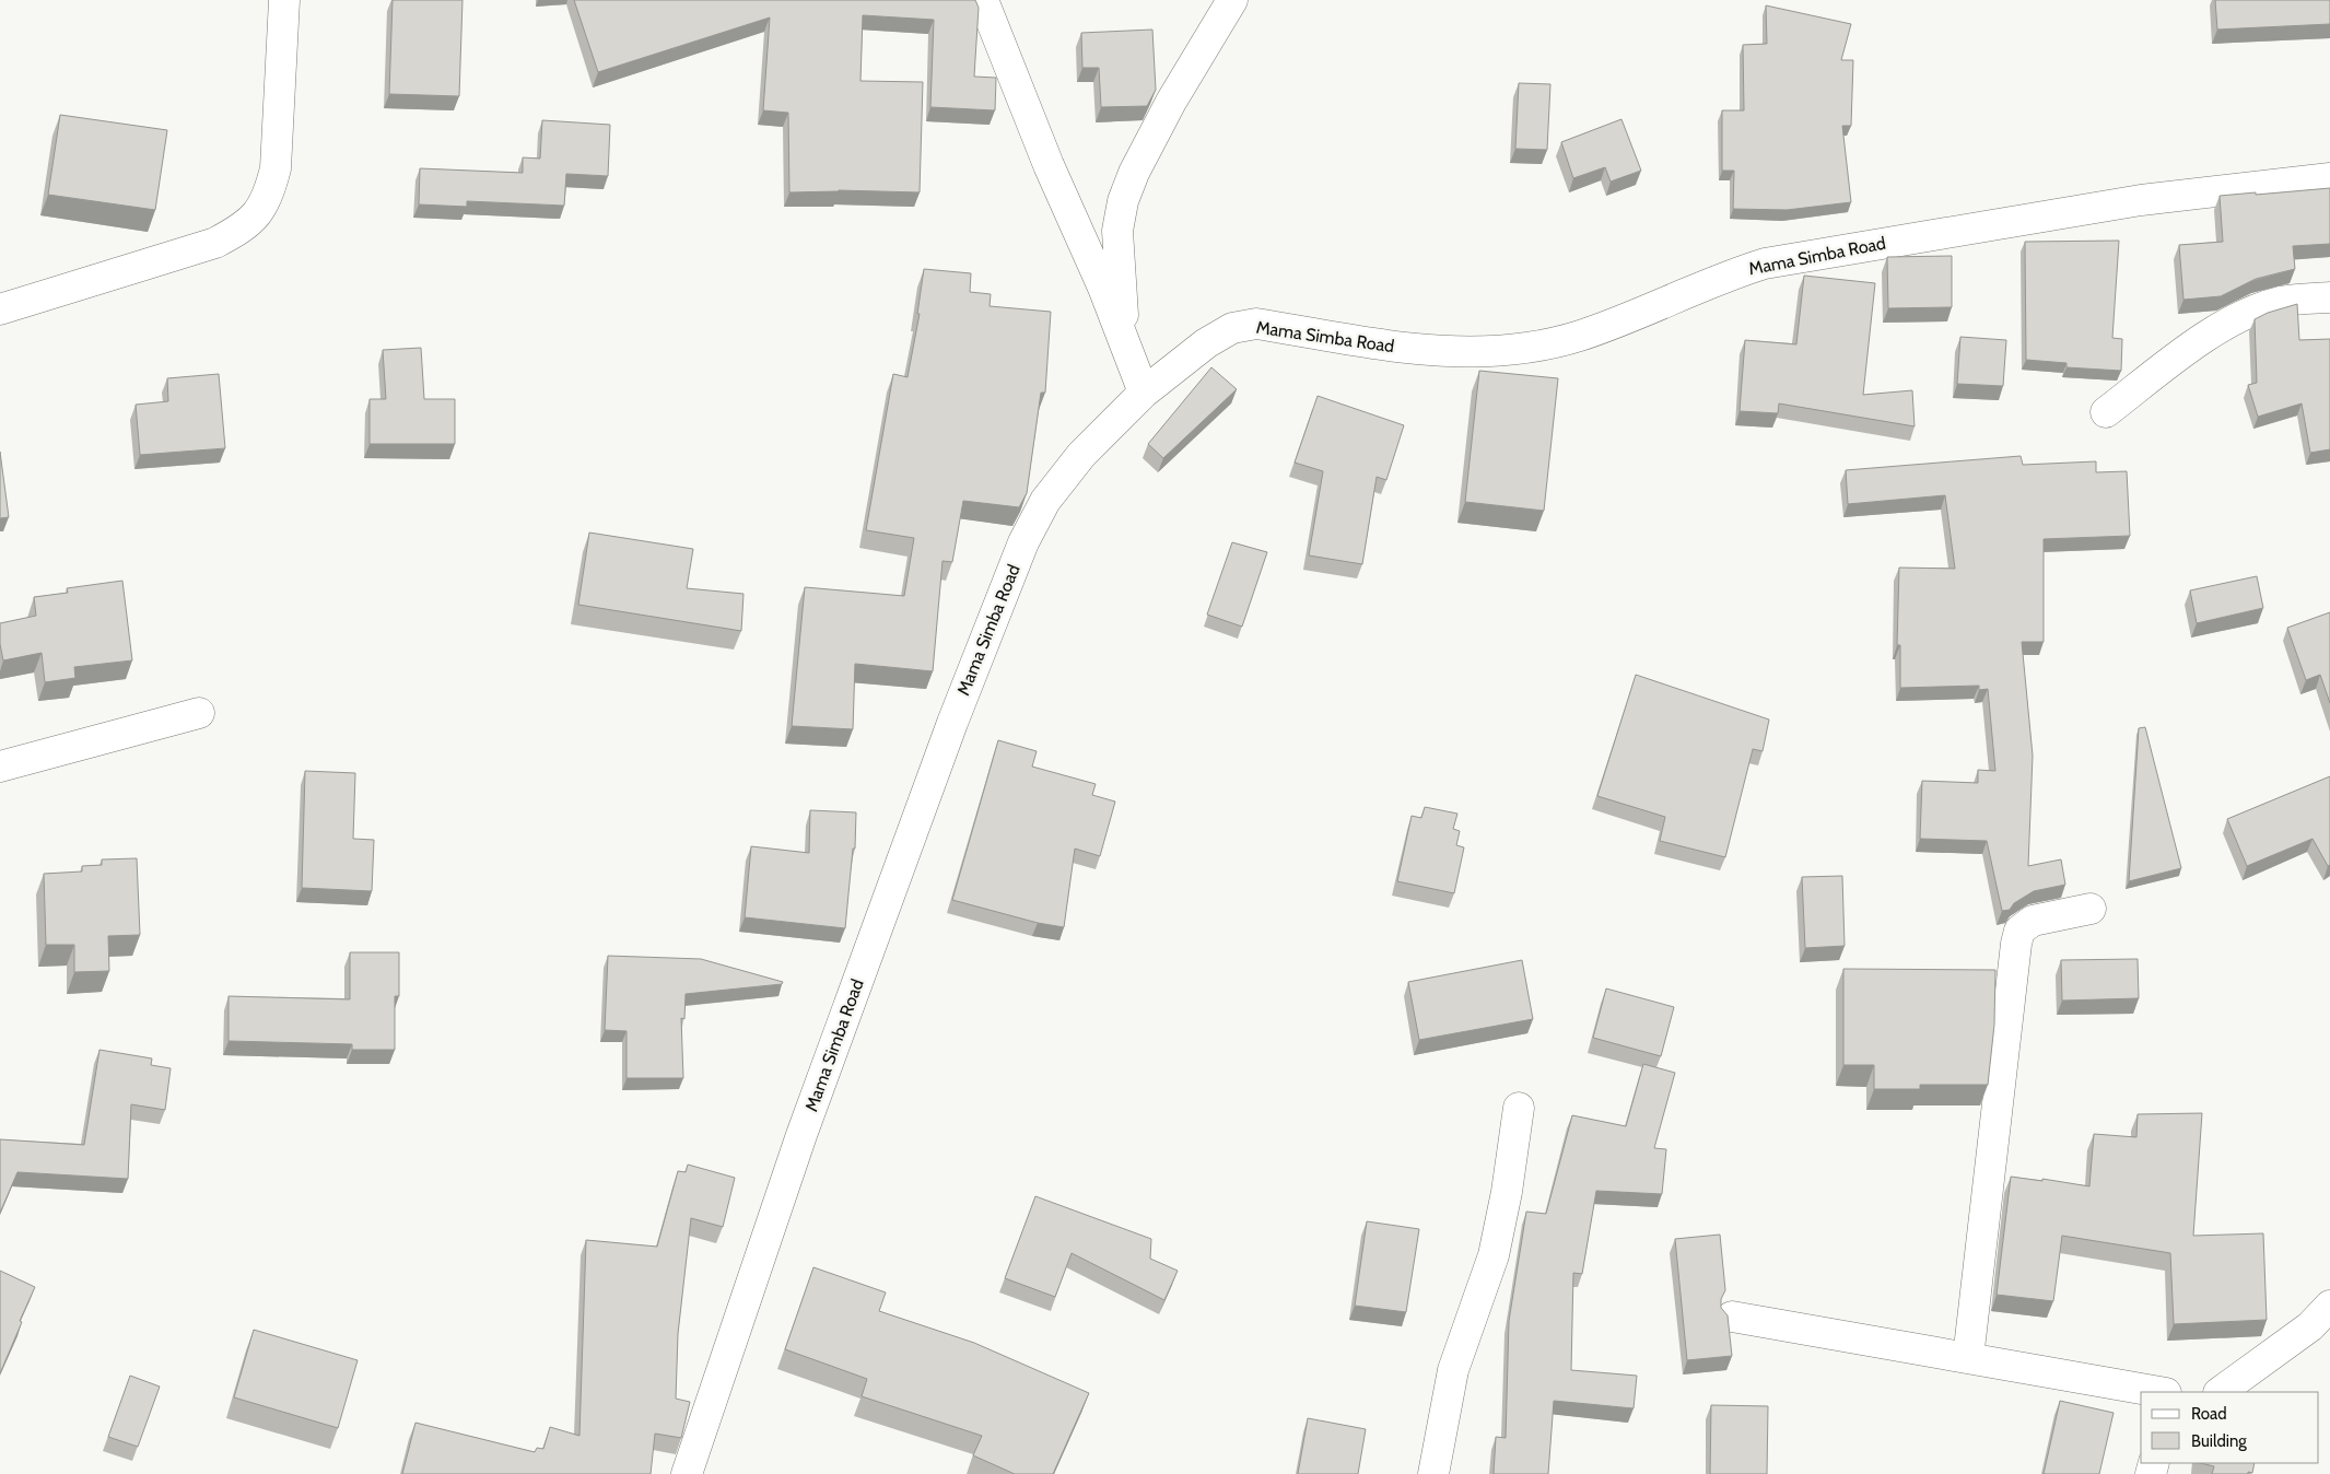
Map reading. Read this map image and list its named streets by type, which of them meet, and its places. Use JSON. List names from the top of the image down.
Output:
{
  "streets": {
    "street": ["Mama Simba Road"]
  },
  "legend": ["Road", "Building"]
}
